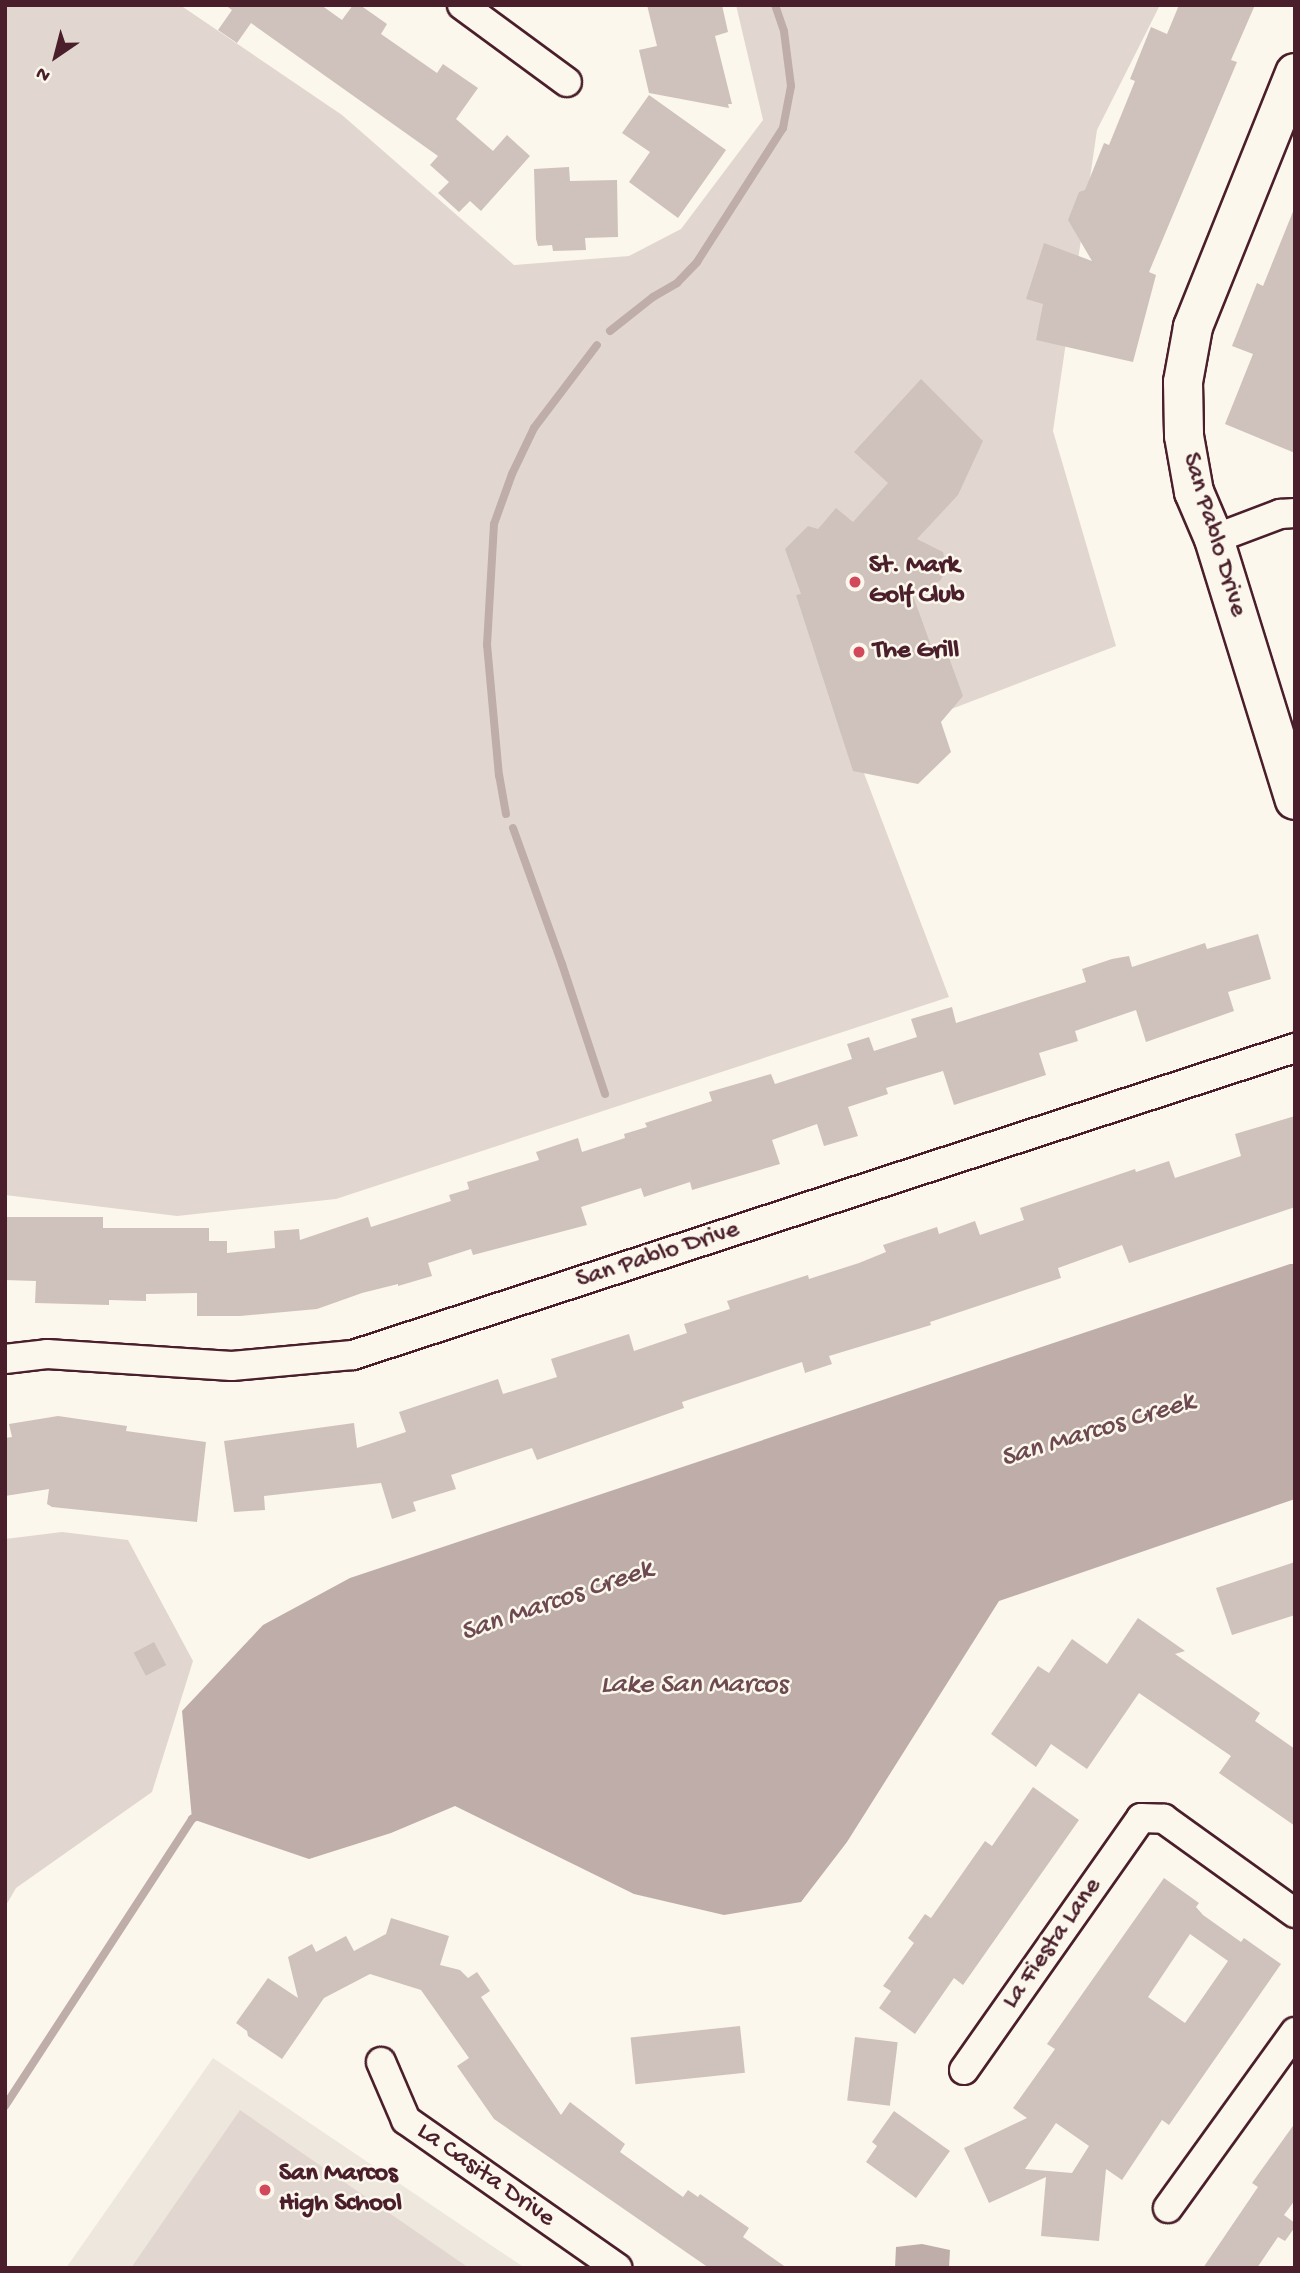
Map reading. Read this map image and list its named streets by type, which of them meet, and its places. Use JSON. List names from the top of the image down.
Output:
{
  "streets": {
    "street": ["San Pablo Drive", "La Fiesta Lane", "La Casita Drive"]
  },
  "water": ["San Marcos Creek", "Lake San Marcos"],
  "places": ["St. Mark Golf Club", "The Grill", "San Marcos High School"],
  "north": "bottom left"
}
